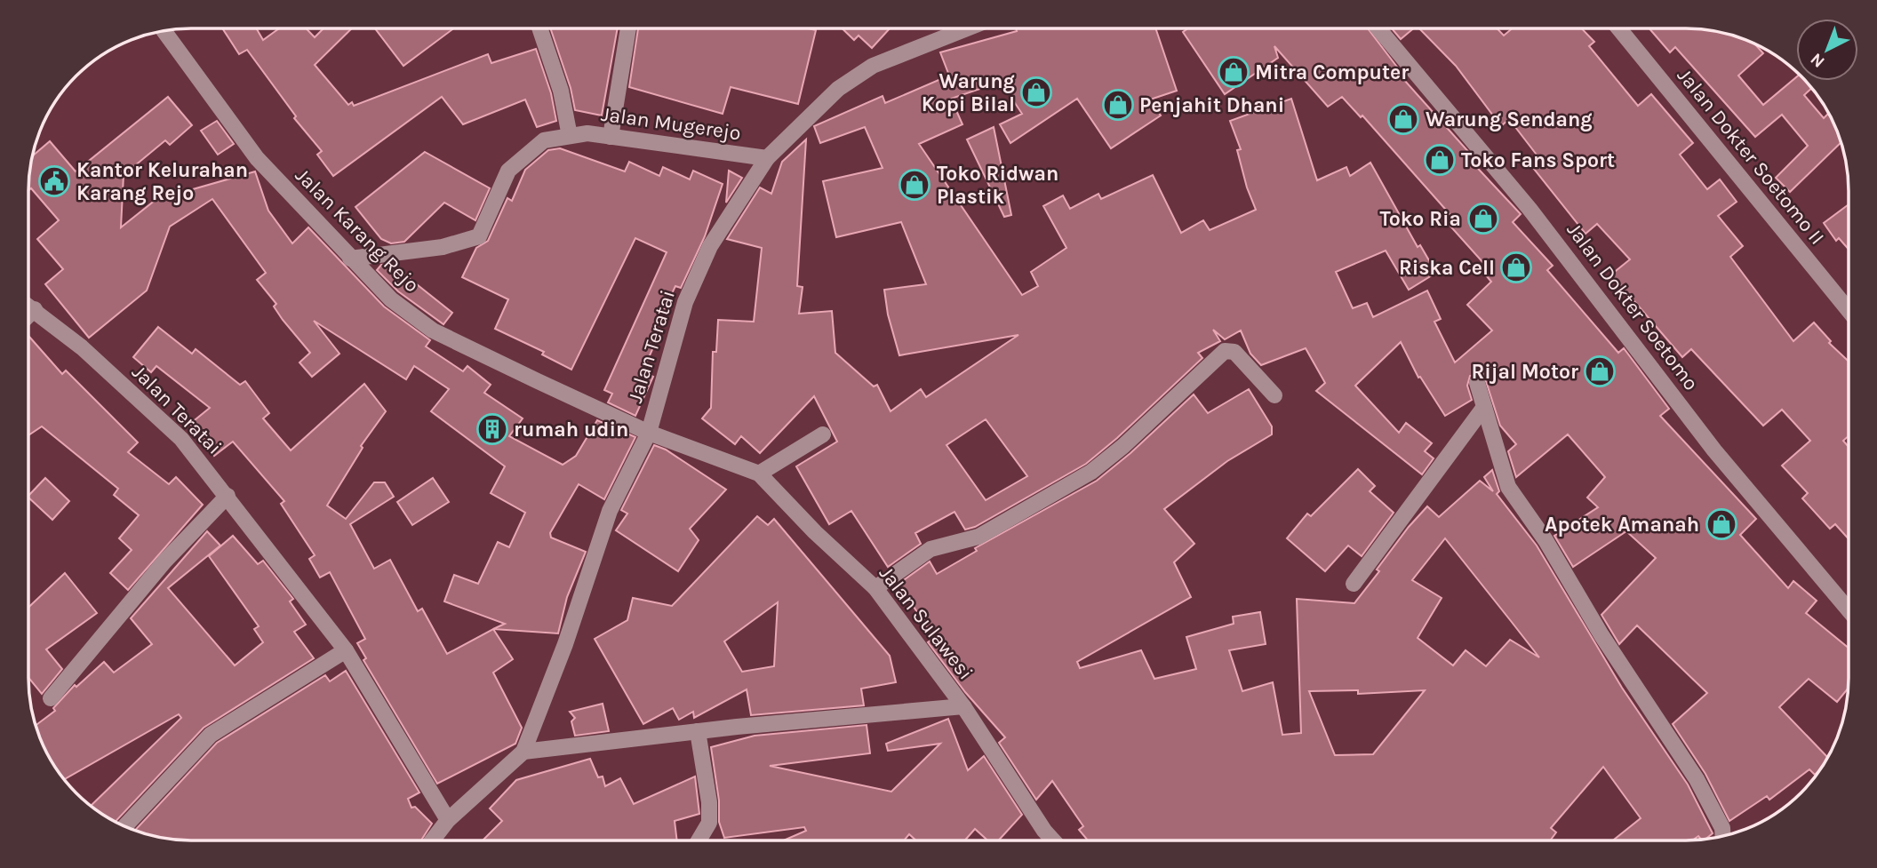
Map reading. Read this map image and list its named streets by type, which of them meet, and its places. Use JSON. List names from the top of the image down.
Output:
{
  "streets": {
    "street": [
      "Jalan Mugerejo",
      "Jalan Dokter Soetomo II",
      "Jalan Karang Rejo",
      "Jalan Dokter Soetomo",
      "Jalan Teratai",
      "Jalan Sulawesi"
    ]
  },
  "crossings": [
    ["Jalan Mugerejo", "Jalan Karang Rejo"],
    ["Jalan Mugerejo", "Jalan Teratai"],
    ["Jalan Karang Rejo", "Jalan Teratai"],
    ["Jalan Karang Rejo", "Jalan Sulawesi"],
    ["Jalan Teratai", "Jalan Sulawesi"]
  ],
  "places": {
    "shop": [
      "Mitra Computer",
      "Warung Kopi Bilal",
      "Penjahit Dhani",
      "Warung Sendang",
      "Toko Fans Sport",
      "Toko Ridwan Plastik",
      "Toko Ria",
      "Riska Cell",
      "Rijal Motor",
      "Apotek Amanah"
    ],
    "public building": ["Kantor Kelurahan Karang Rejo"],
    "building": ["rumah udin"]
  },
  "north": "bottom left"
}
